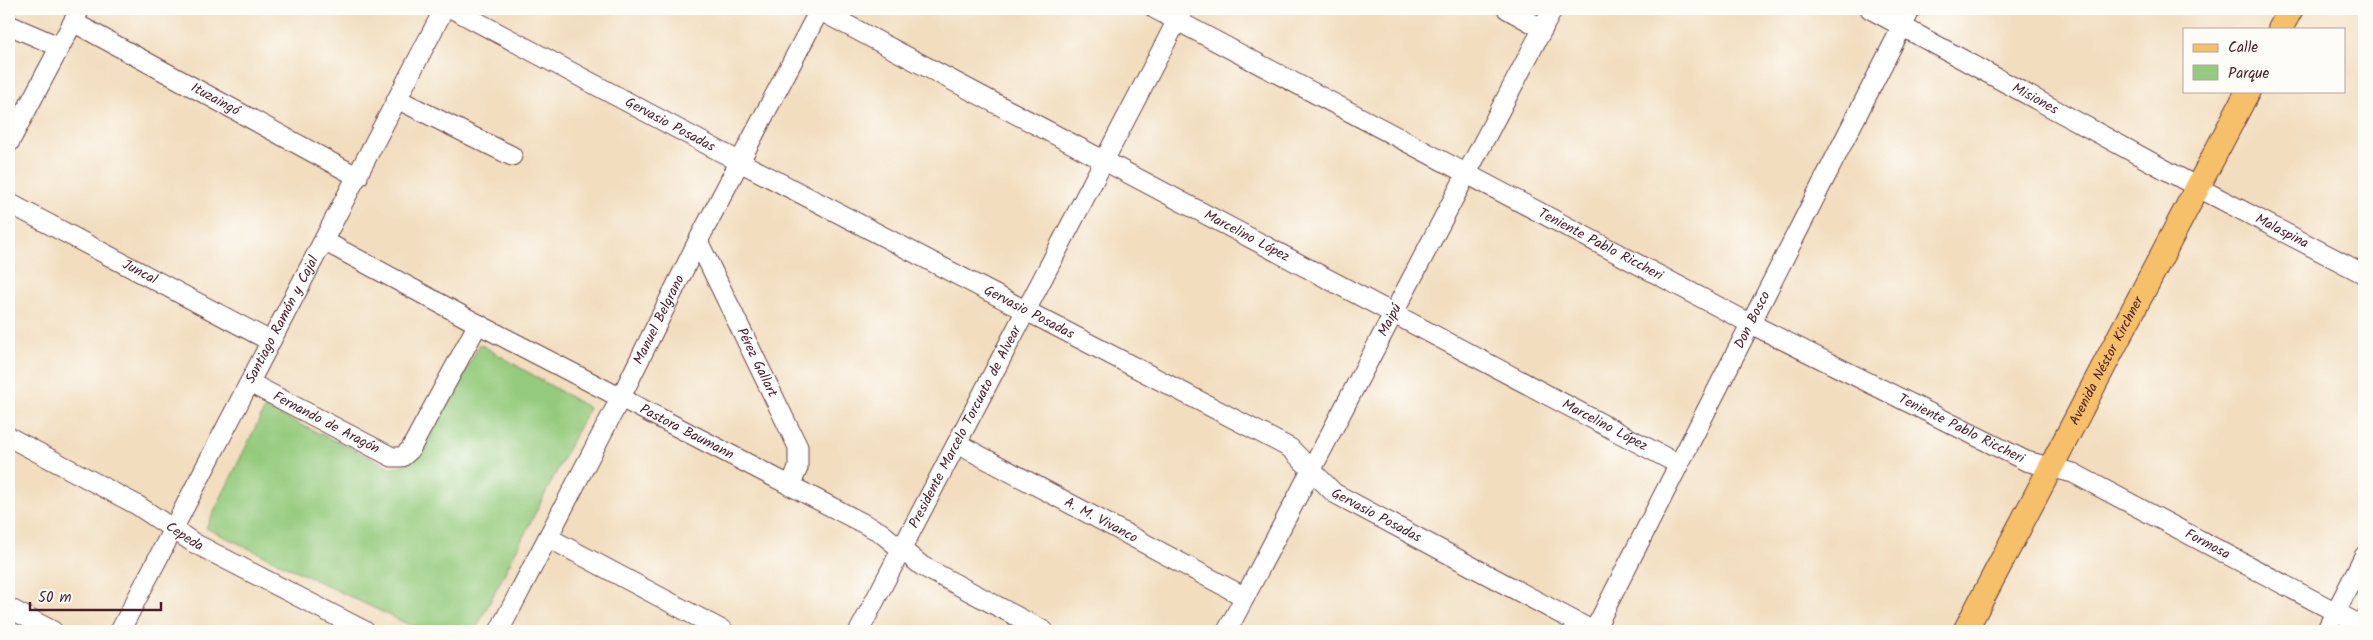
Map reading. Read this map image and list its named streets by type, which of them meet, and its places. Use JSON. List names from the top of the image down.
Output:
{
  "streets": {
    "main road": ["Avenida Néstor Kirchner"],
    "street": [
      "Misiones",
      "Ituzaingó",
      "Gervasio Posadas",
      "Malaspina",
      "Marcelino López",
      "Teniente Pablo Riccheri",
      "Juncal",
      "Santiago Ramón y Cajal",
      "Manuel Belgrano",
      "Maipú",
      "Don Bosco",
      "Pérez Gallart",
      "Fernando de Aragón",
      "Presidente Marcelo Torcuato de Alvear",
      "Pastora Baumann",
      "A. M. Vivanco",
      "Cepeda",
      "Formosa"
    ]
  },
  "crossings": [
    ["Misiones", "Malaspina"],
    ["Misiones", "Don Bosco"],
    ["Misiones", "Avenida Néstor Kirchner"],
    ["Ituzaingó", "Santiago Ramón y Cajal"],
    ["Gervasio Posadas", "Manuel Belgrano"],
    ["Gervasio Posadas", "Maipú"],
    ["Gervasio Posadas", "Don Bosco"],
    ["Gervasio Posadas", "Presidente Marcelo Torcuato de Alvear"],
    ["Malaspina", "Avenida Néstor Kirchner"],
    ["Marcelino López", "Manuel Belgrano"],
    ["Marcelino López", "Maipú"],
    ["Marcelino López", "Don Bosco"],
    ["Marcelino López", "Presidente Marcelo Torcuato de Alvear"],
    ["Teniente Pablo Riccheri", "Maipú"],
    ["Teniente Pablo Riccheri", "Don Bosco"],
    ["Teniente Pablo Riccheri", "Avenida Néstor Kirchner"],
    ["Teniente Pablo Riccheri", "Presidente Marcelo Torcuato de Alvear"],
    ["Teniente Pablo Riccheri", "Formosa"],
    ["Juncal", "Santiago Ramón y Cajal"],
    ["Santiago Ramón y Cajal", "Fernando de Aragón"],
    ["Santiago Ramón y Cajal", "Pastora Baumann"],
    ["Santiago Ramón y Cajal", "Cepeda"],
    ["Manuel Belgrano", "Pérez Gallart"],
    ["Manuel Belgrano", "Pastora Baumann"],
    ["Maipú", "A. M. Vivanco"],
    ["Avenida Néstor Kirchner", "Formosa"],
    ["Pérez Gallart", "Pastora Baumann"],
    ["Fernando de Aragón", "Pastora Baumann"],
    ["Presidente Marcelo Torcuato de Alvear", "Pastora Baumann"],
    ["Presidente Marcelo Torcuato de Alvear", "A. M. Vivanco"]
  ],
  "legend": ["Calle", "Parque"],
  "scale_bar": "50 m"
}
